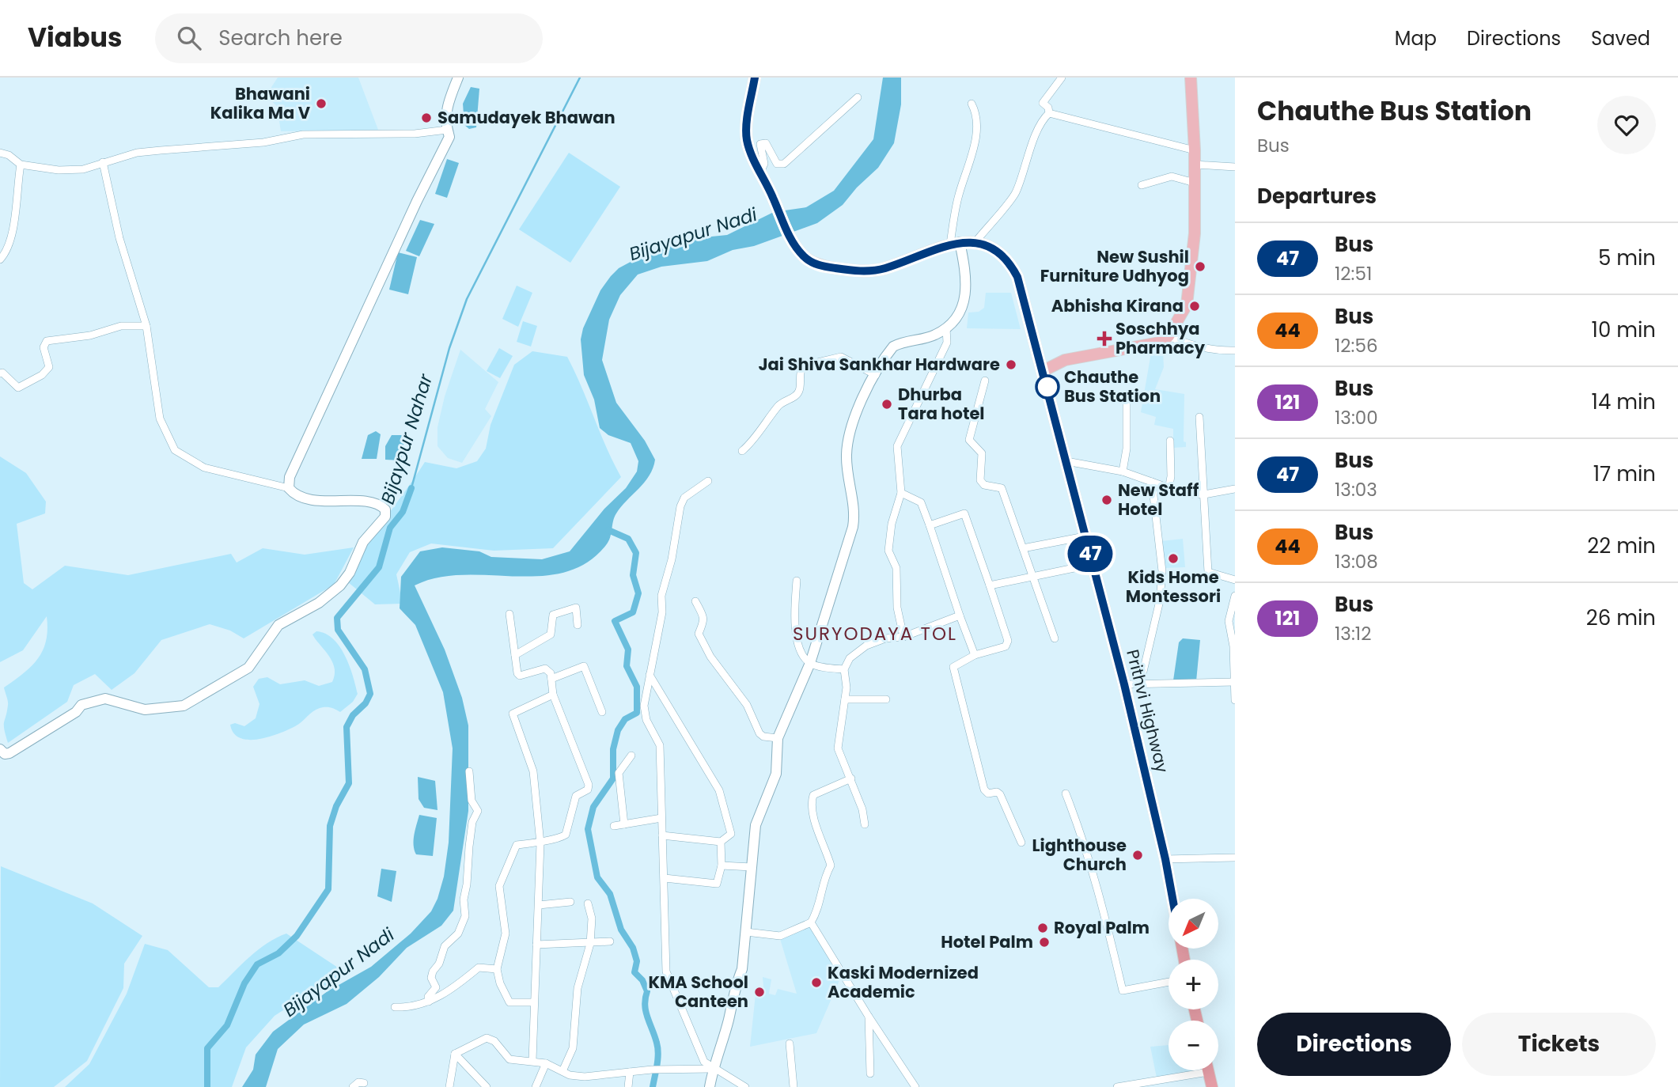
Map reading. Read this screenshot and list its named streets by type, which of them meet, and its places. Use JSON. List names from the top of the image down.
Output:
{
  "streets": {
    "highway": ["Prithvi Highway"]
  },
  "districts": ["SURYODAYA TOL"],
  "water": ["Bijayapur Nadi", "Bijaypur Nahar"],
  "places": {
    "other": [
      "Bhawani Kalika Ma V",
      "Samudayek Bhawan",
      "New Sushil Furniture Udhyog",
      "Abhisha Kirana",
      "Jai Shiva Sankhar Hardware",
      "Chauthe Bus Station",
      "Dhurba Tara hotel",
      "New Staff Hotel",
      "Kids Home Montessori",
      "Lighthouse Church",
      "Royal Palm",
      "Hotel Palm",
      "Kaski Modernized Academic",
      "KMA School Canteen"
    ],
    "health": ["Soschhya Pharmacy"]
  },
  "lines": ["bus line 47"],
  "north": "bottom left",
  "page": {
    "header": "Viabus",
    "search": "Search here",
    "nav": ["Map", "Directions", "Saved"],
    "on_map": "47",
    "heading": [
      ["Chauthe Bus Station", "Bus"],
      "Departures"
    ],
    "list": [
      {
        "mark": "47",
        "name": "Bus",
        "note": "12:51",
        "value": "5 min"
      },
      {
        "mark": "44",
        "name": "Bus",
        "note": "12:56",
        "value": "10 min"
      },
      {
        "mark": "121",
        "name": "Bus",
        "note": "13:00",
        "value": "14 min"
      },
      {
        "mark": "47",
        "name": "Bus",
        "note": "13:03",
        "value": "17 min"
      },
      {
        "mark": "44",
        "name": "Bus",
        "note": "13:08",
        "value": "22 min"
      },
      {
        "mark": "121",
        "name": "Bus",
        "note": "13:12",
        "value": "26 min"
      }
    ],
    "map_buttons": ["+", "−"],
    "buttons": ["Directions", "Tickets"]
  }
}
